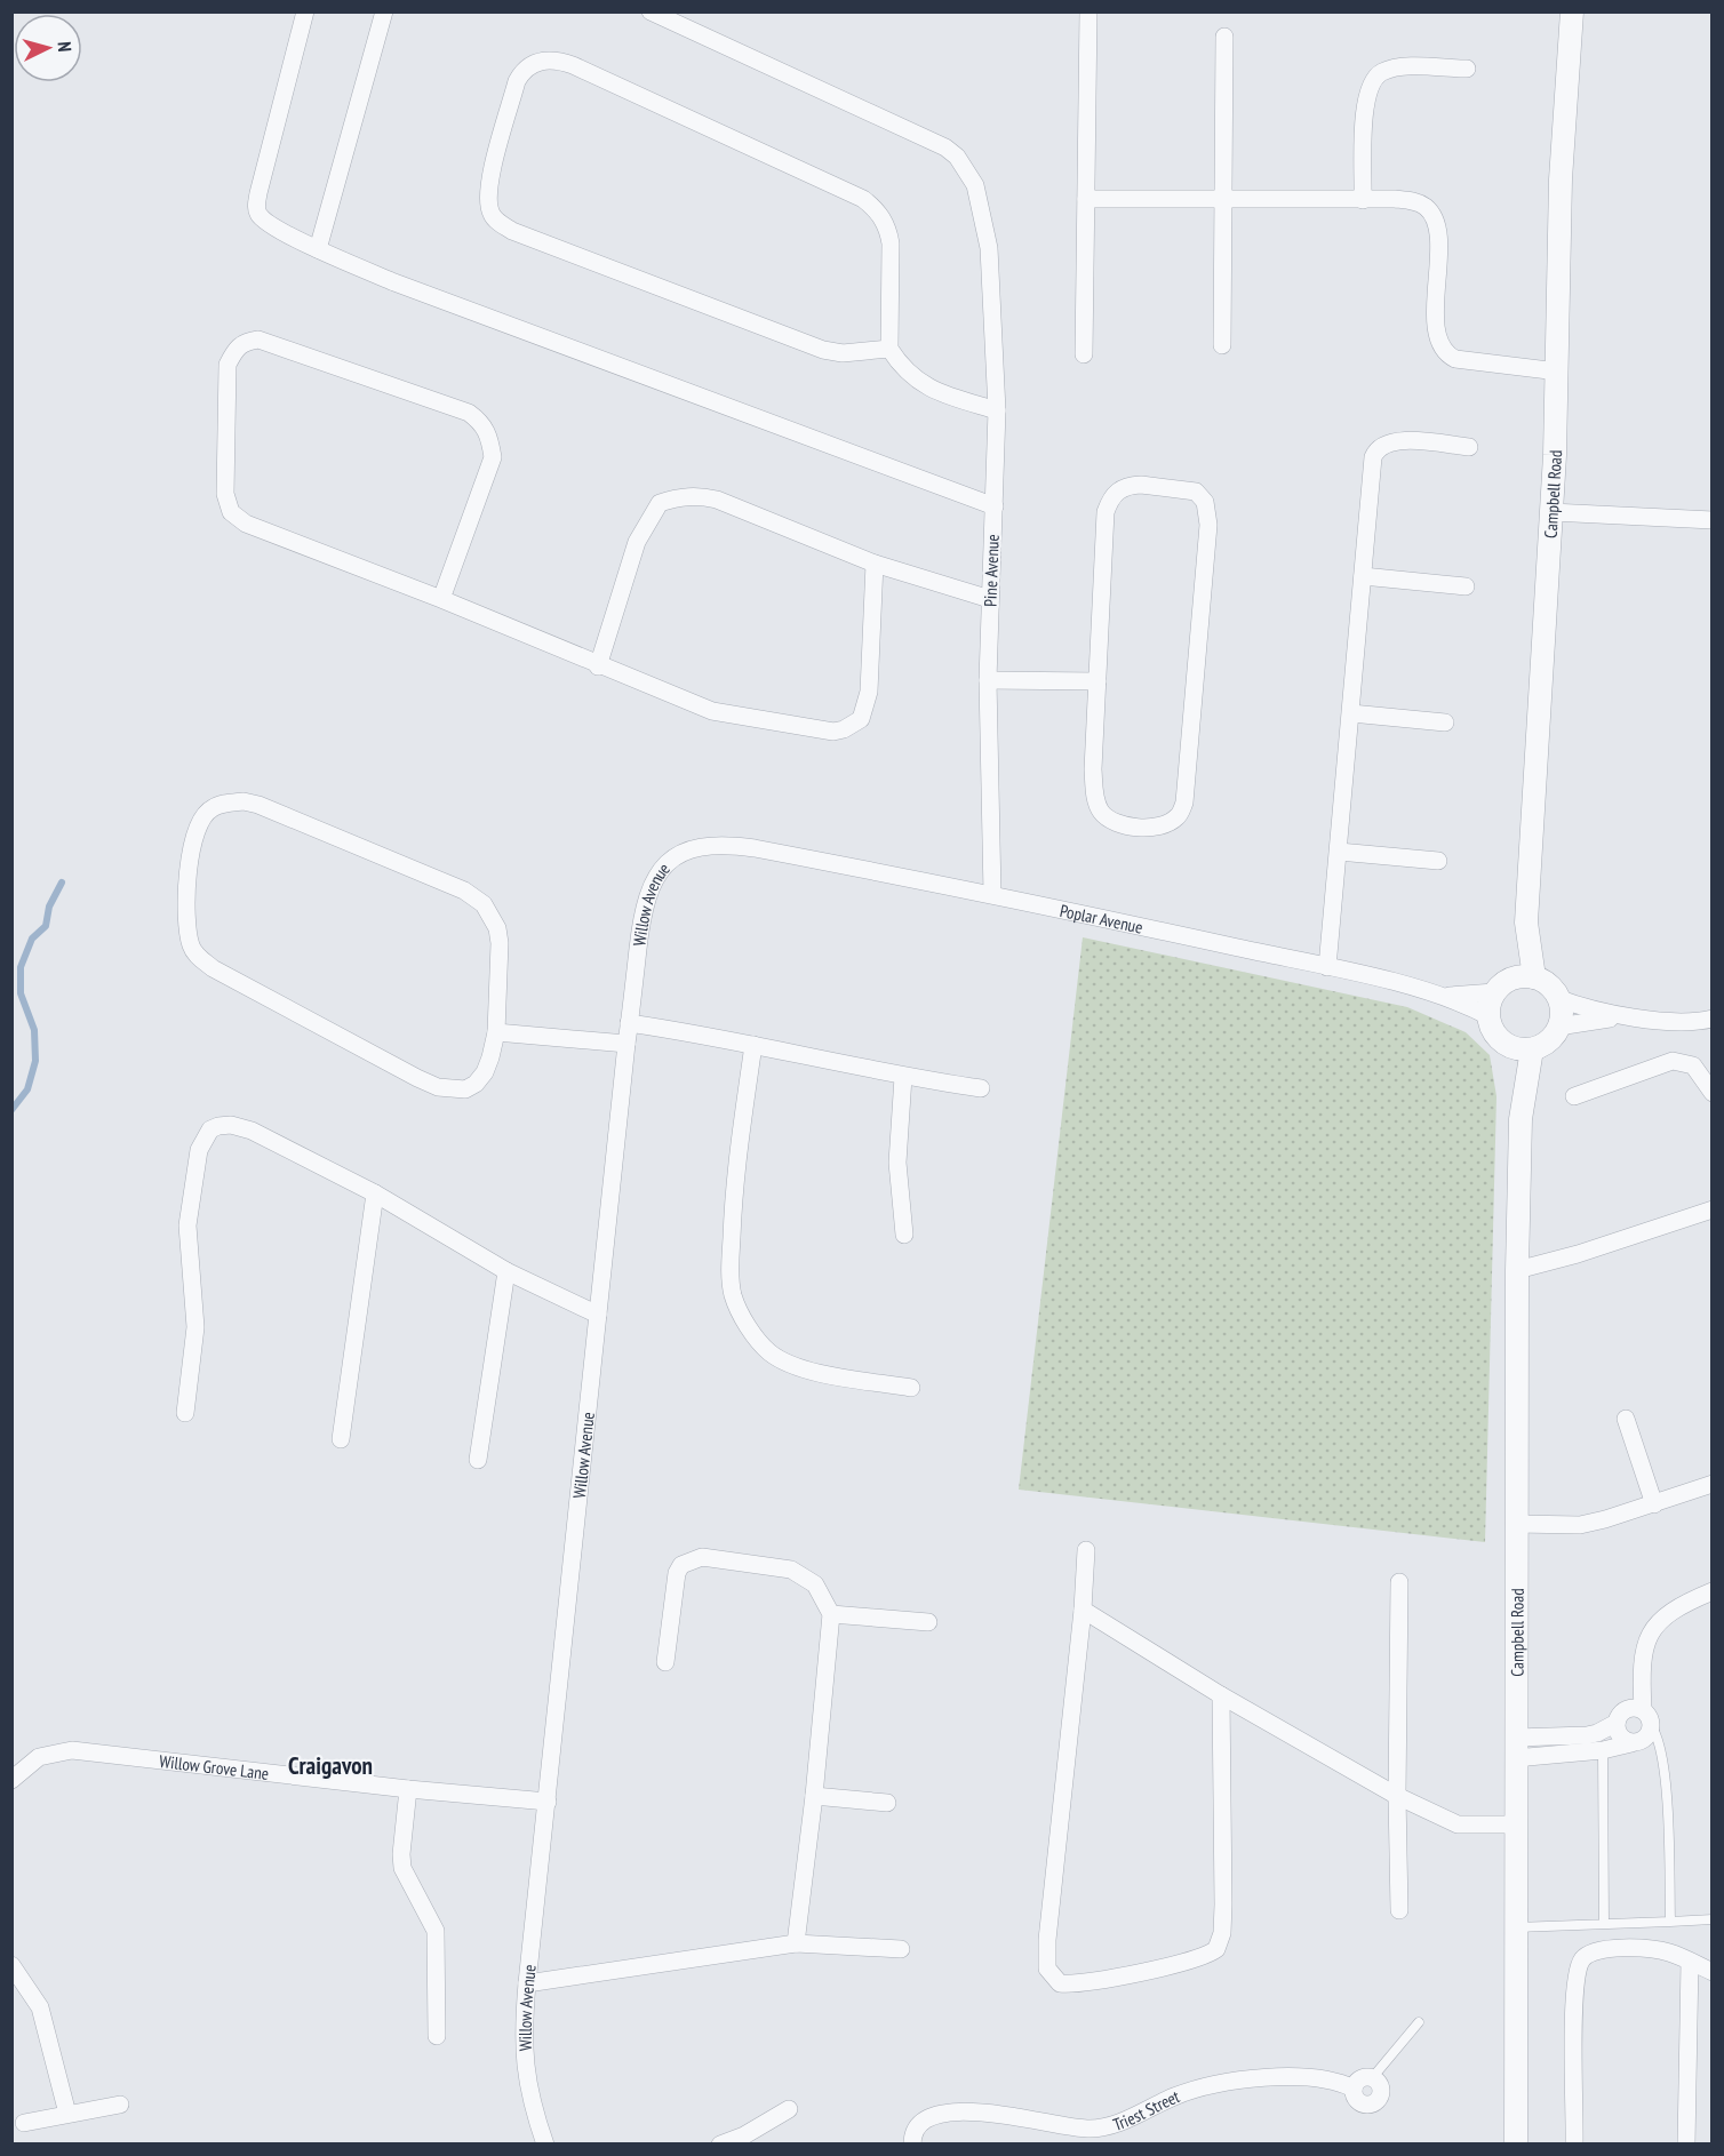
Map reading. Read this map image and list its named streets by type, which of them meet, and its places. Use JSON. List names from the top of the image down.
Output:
{
  "streets": {
    "street": [
      "Campbell Road",
      "Pine Avenue",
      "Willow Avenue",
      "Poplar Avenue",
      "Willow Grove Lane",
      "Triest Street"
    ]
  },
  "crossings": [
    ["Campbell Road", "Poplar Avenue"],
    ["Pine Avenue", "Poplar Avenue"],
    ["Willow Avenue", "Poplar Avenue"],
    ["Willow Avenue", "Willow Grove Lane"]
  ],
  "districts": ["Craigavon"],
  "north": "right"
}
